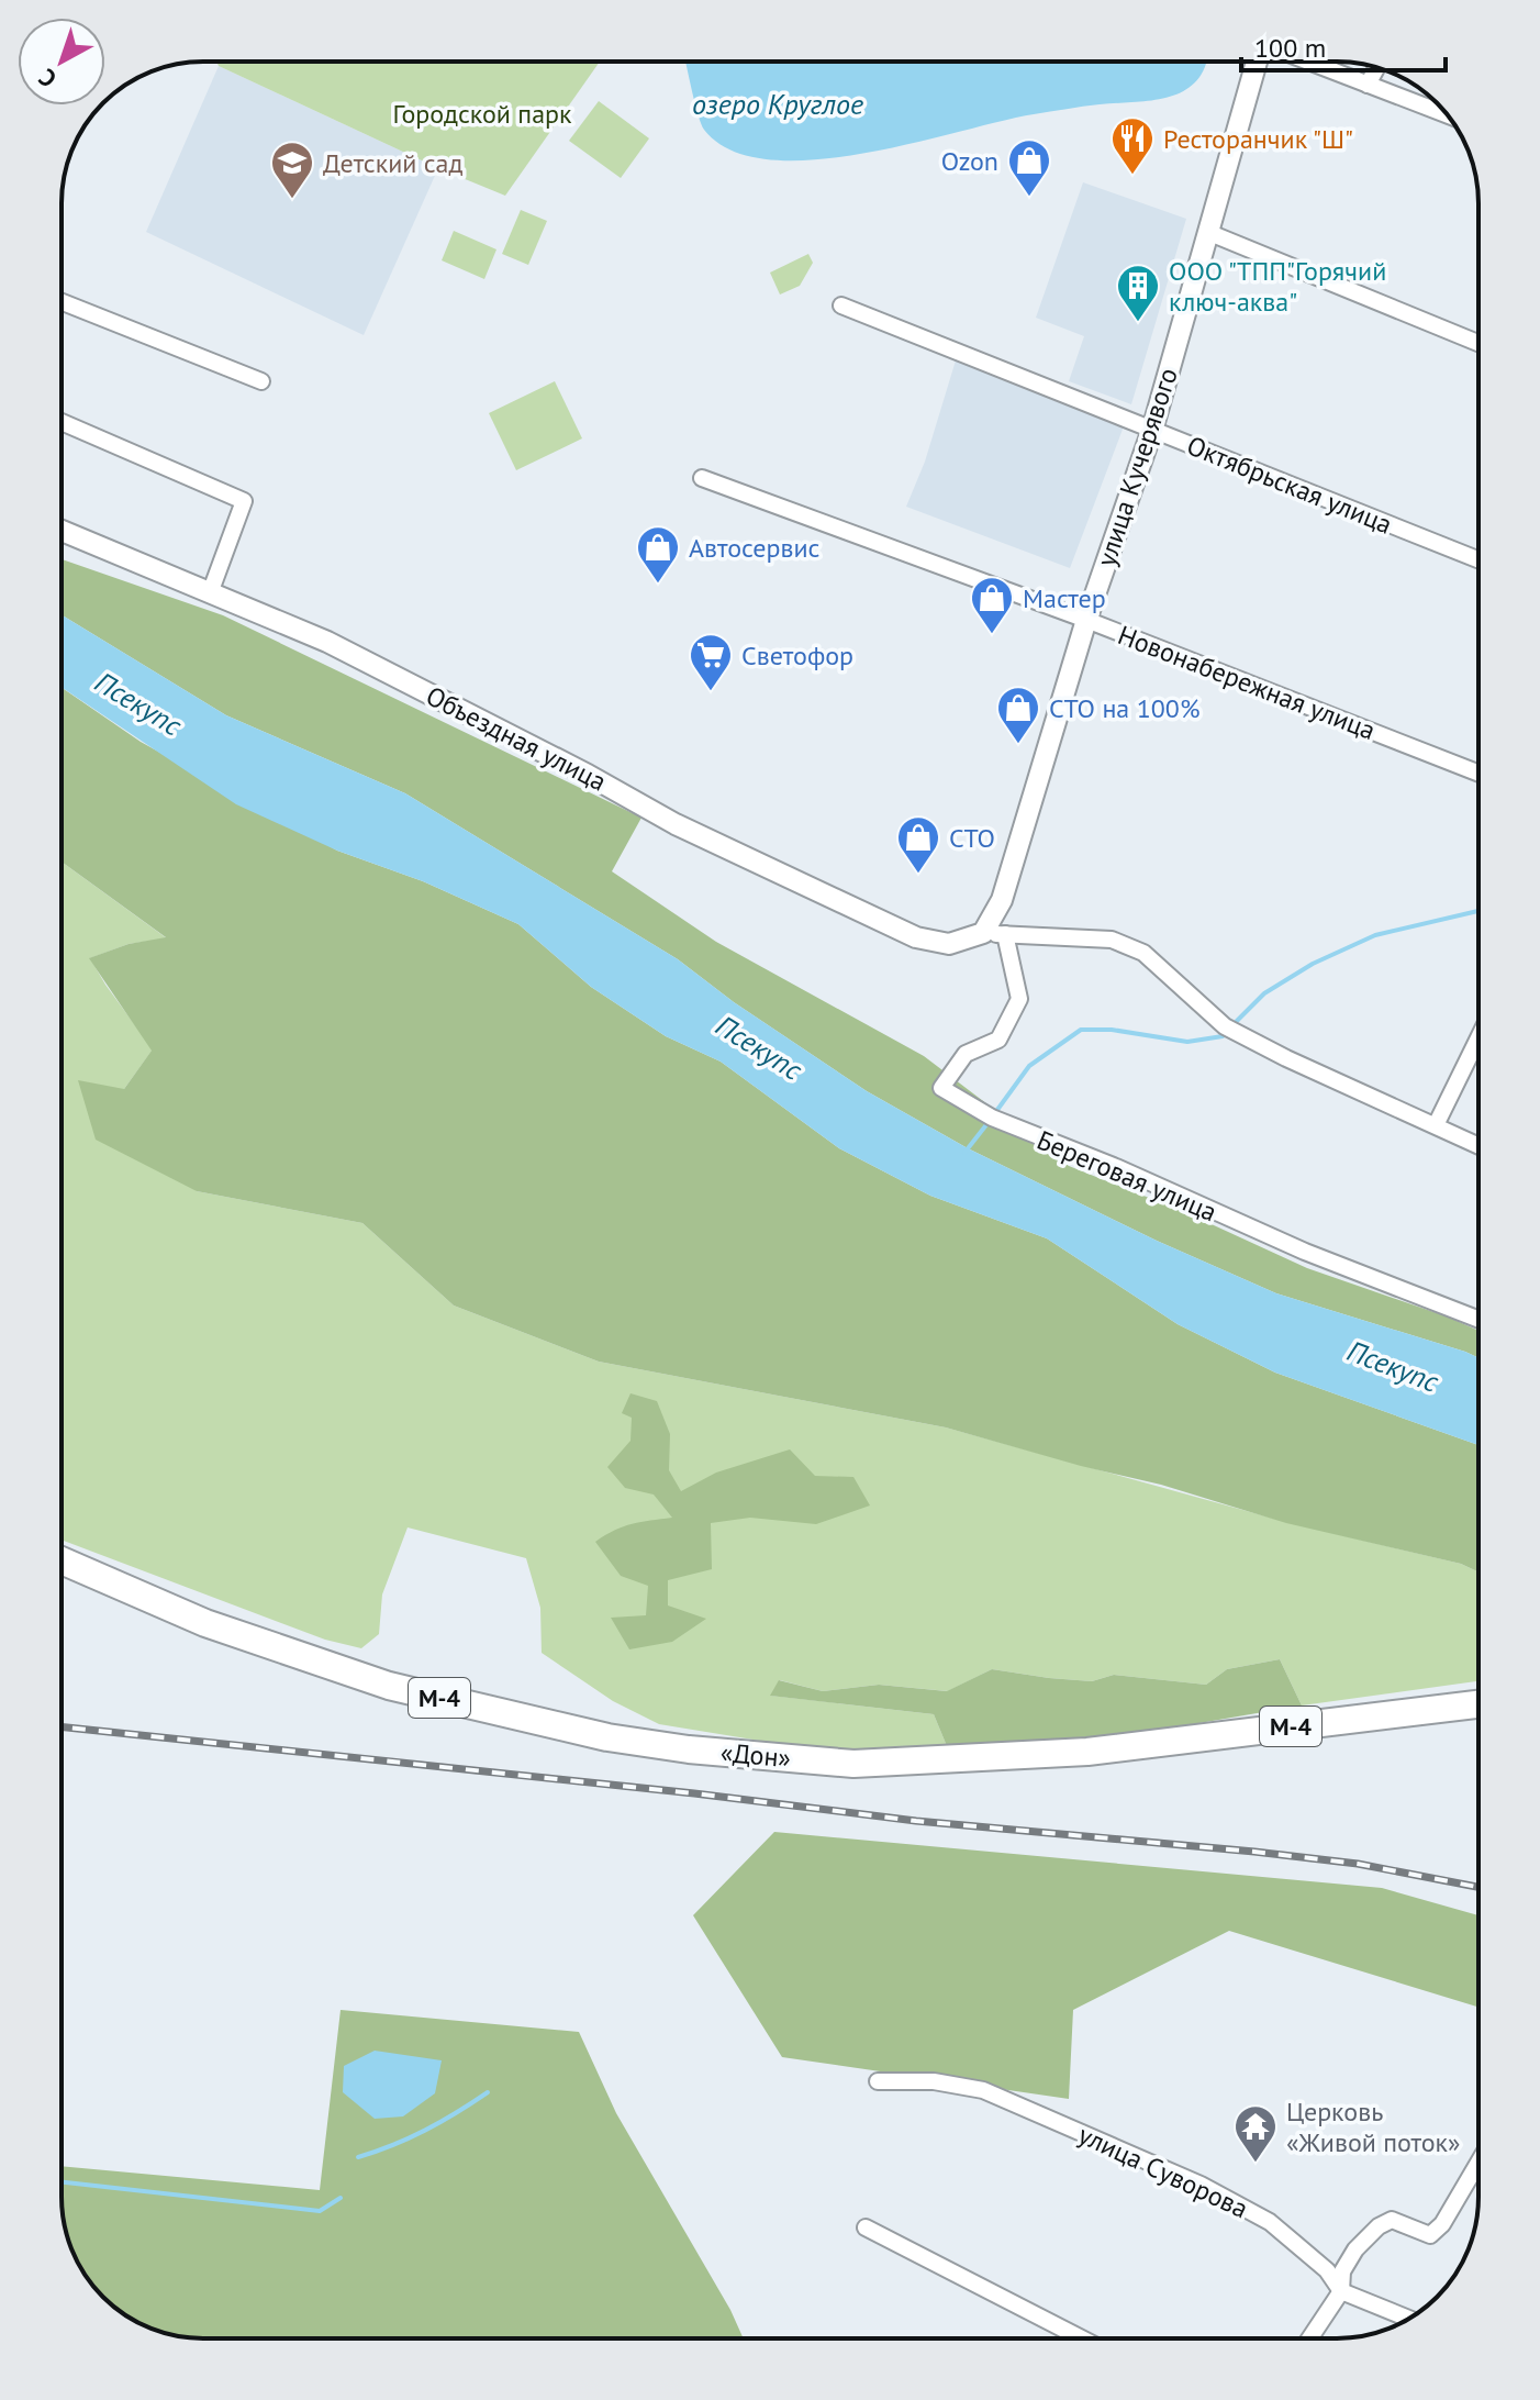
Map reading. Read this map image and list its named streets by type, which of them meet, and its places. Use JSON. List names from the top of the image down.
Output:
{
  "streets": {
    "highway": ["М-4", "«Дон»"],
    "street": [
      "улица Кучерявого",
      "Октябрьская улица",
      "Новонабережная улица",
      "Объездная улица",
      "Береговая улица",
      "улица Суворова"
    ]
  },
  "crossings": [
    ["улица Кучерявого", "Октябрьская улица"],
    ["улица Кучерявого", "Новонабережная улица"],
    ["улица Кучерявого", "Объездная улица"]
  ],
  "water": ["озеро Круглое", "Псекупс"],
  "parks": ["Городской парк"],
  "places": {
    "restaurant": ["Ресторанчик \"Ш\""],
    "shop": [
      "Ozon",
      "Автосервис",
      "Мастер",
      "СТО на 100%",
      "СТО"
    ],
    "school or university": ["Детский сад"],
    "building": ["ООО \"ТПП\"Горячий ключ-аква\""],
    "supermarket": ["Светофор"],
    "temple": ["Церковь «Живой поток»"]
  },
  "scale_bar": "100 m",
  "north": "bottom left"
}
